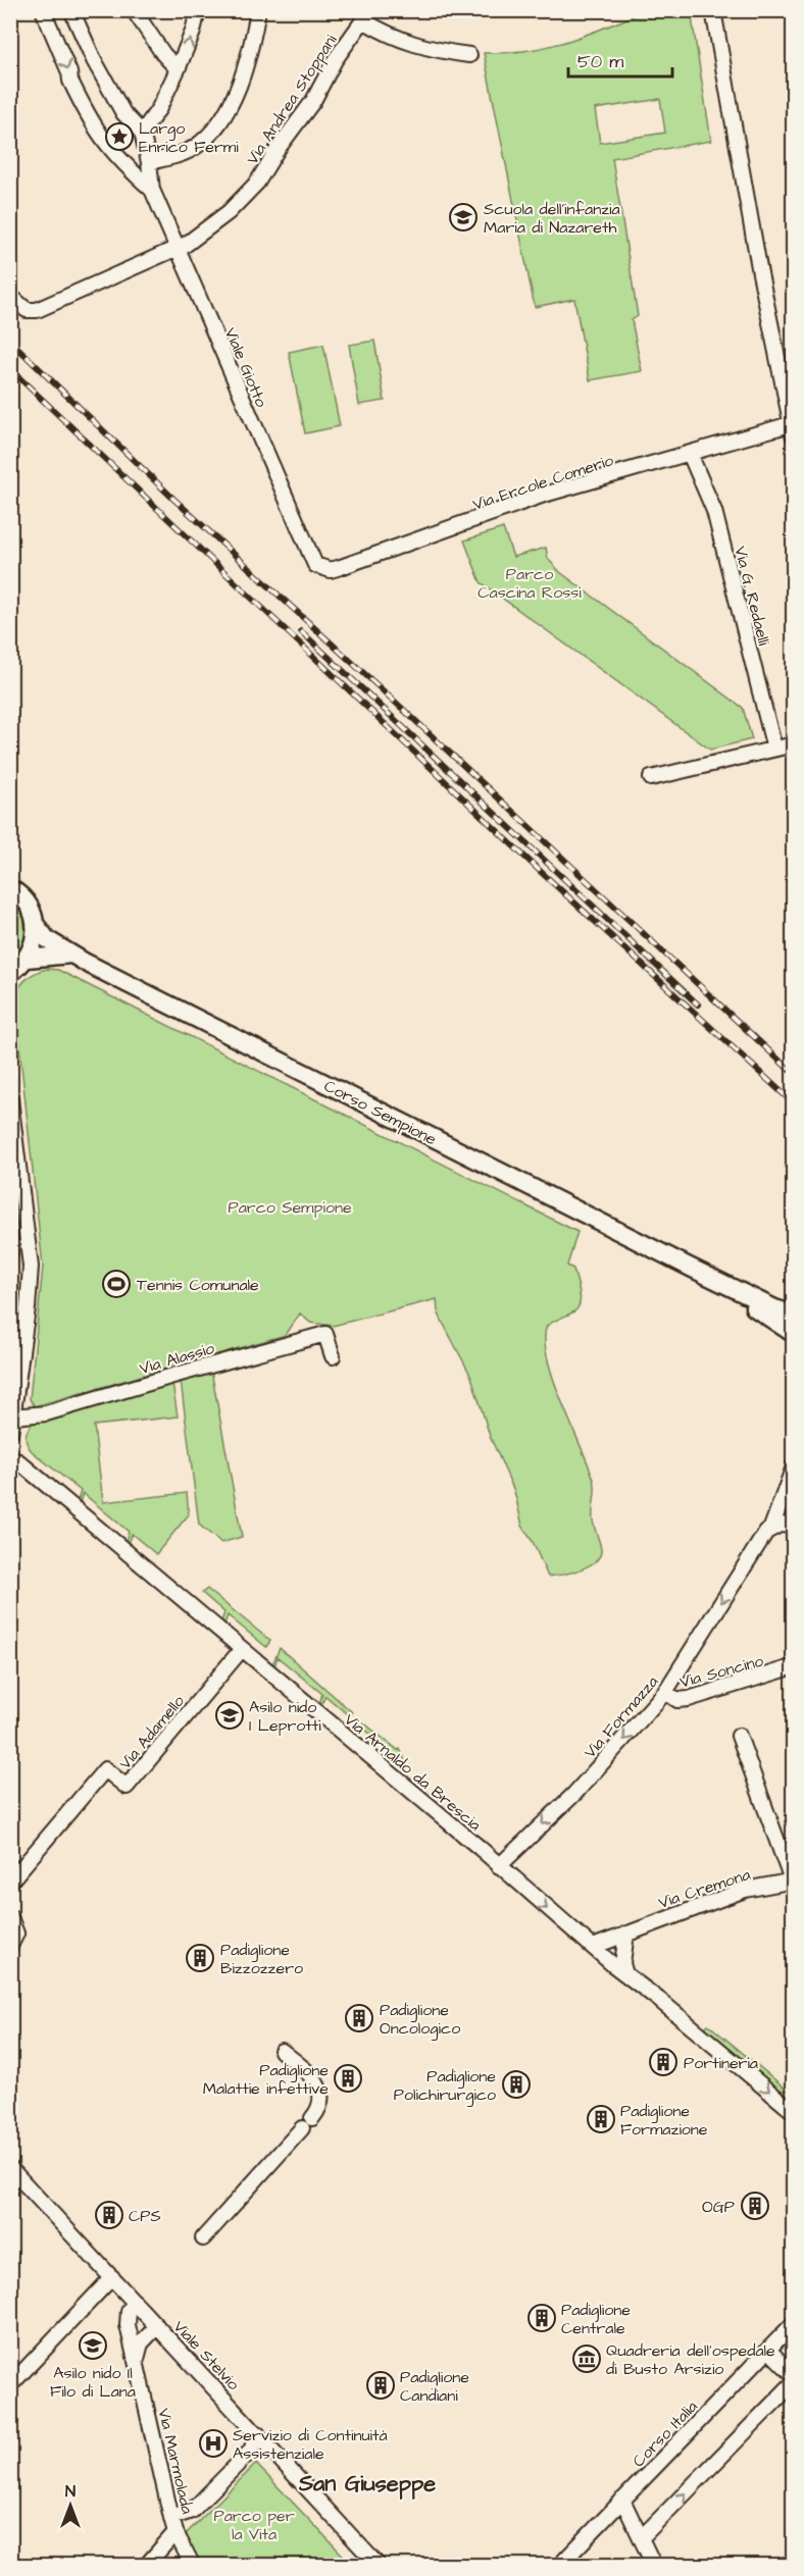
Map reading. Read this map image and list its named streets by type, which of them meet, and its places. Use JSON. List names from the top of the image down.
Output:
{
  "streets": {
    "main road": ["Corso Sempione"],
    "street": [
      "Via Andrea Stoppani",
      "Viale Giotto",
      "Via Ercole Comerio",
      "Via G. Redaelli",
      "Via Alassio",
      "Via Soncino",
      "Via Formazza",
      "Via Adamello",
      "Via Arnaldo da Brescia",
      "Via Cremona",
      "Viale Stelvio",
      "Corso Italia",
      "Via Marmolada"
    ]
  },
  "crossings": [
    ["Via Andrea Stoppani", "Viale Giotto"],
    ["Viale Giotto", "Via Ercole Comerio"],
    ["Via Ercole Comerio", "Via G. Redaelli"],
    ["Via Soncino", "Via Formazza"],
    ["Via Formazza", "Via Arnaldo da Brescia"],
    ["Via Adamello", "Via Arnaldo da Brescia"],
    ["Via Arnaldo da Brescia", "Via Cremona"],
    ["Viale Stelvio", "Via Marmolada"]
  ],
  "one_way": ["Via Formazza"],
  "districts": ["San Giuseppe"],
  "parks": ["Parco Cascina Rossi", "Parco Sempione", "Parco per la Vita"],
  "places": {
    "place": ["Largo Enrico Fermi"],
    "school or university": ["Scuola dell'infanzia Maria di Nazareth", "Asilo nido I Leprotti", "Asilo nido Il Filo di Lana"],
    "sports": ["Tennis Comunale"],
    "building": [
      "Padiglione Bizzozzero",
      "Padiglione Oncologico",
      "Portineria",
      "Padiglione Malattie infettive",
      "Padiglione Polichirurgico",
      "Padiglione Formazione",
      "OGP",
      "CPS",
      "Padiglione Centrale",
      "Padiglione Candiani"
    ],
    "museum": ["Quadreria dell'ospedale di Busto Arsizio"],
    "hospital": ["Servizio di Continuità Assistenziale"]
  },
  "scale_bar": "50 m",
  "north": "top"
}
